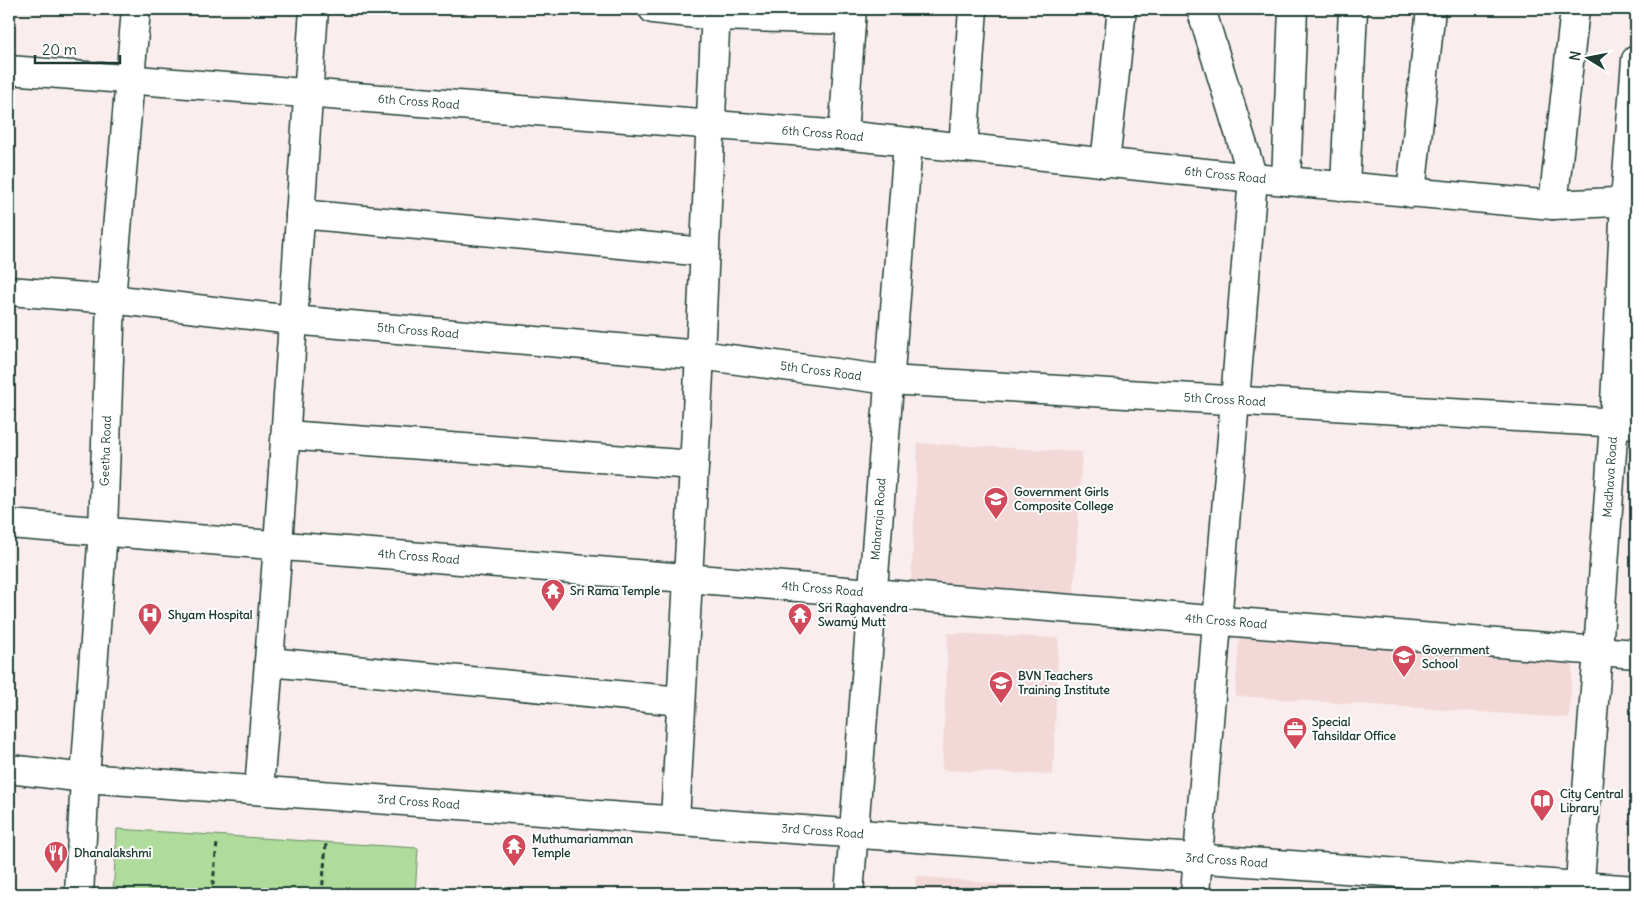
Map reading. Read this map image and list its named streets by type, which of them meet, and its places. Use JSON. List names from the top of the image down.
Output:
{
  "streets": {
    "street": [
      "6th Cross Road",
      "5th Cross Road",
      "Geetha Road",
      "Madhava Road",
      "Maharaja Road",
      "4th Cross Road",
      "3rd Cross Road"
    ]
  },
  "crossings": [
    ["6th Cross Road", "Geetha Road"],
    ["6th Cross Road", "Madhava Road"],
    ["6th Cross Road", "Maharaja Road"],
    ["5th Cross Road", "Geetha Road"],
    ["5th Cross Road", "Madhava Road"],
    ["5th Cross Road", "Maharaja Road"],
    ["Geetha Road", "4th Cross Road"],
    ["Geetha Road", "3rd Cross Road"],
    ["Madhava Road", "4th Cross Road"],
    ["Madhava Road", "3rd Cross Road"],
    ["Maharaja Road", "4th Cross Road"],
    ["Maharaja Road", "3rd Cross Road"]
  ],
  "places": {
    "school or university": ["Government Girls Composite College", "Government School", "BVN Teachers Training Institute"],
    "temple": ["Sri Rama Temple", "Sri Raghavendra Swamy Mutt", "Muthumariamman Temple"],
    "hospital": ["Shyam Hospital"],
    "office": ["Special Tahsildar Office"],
    "library": ["City Central Library"],
    "restaurant": ["Dhanalakshmi"]
  },
  "scale_bar": "20 m",
  "north": "left"
}
